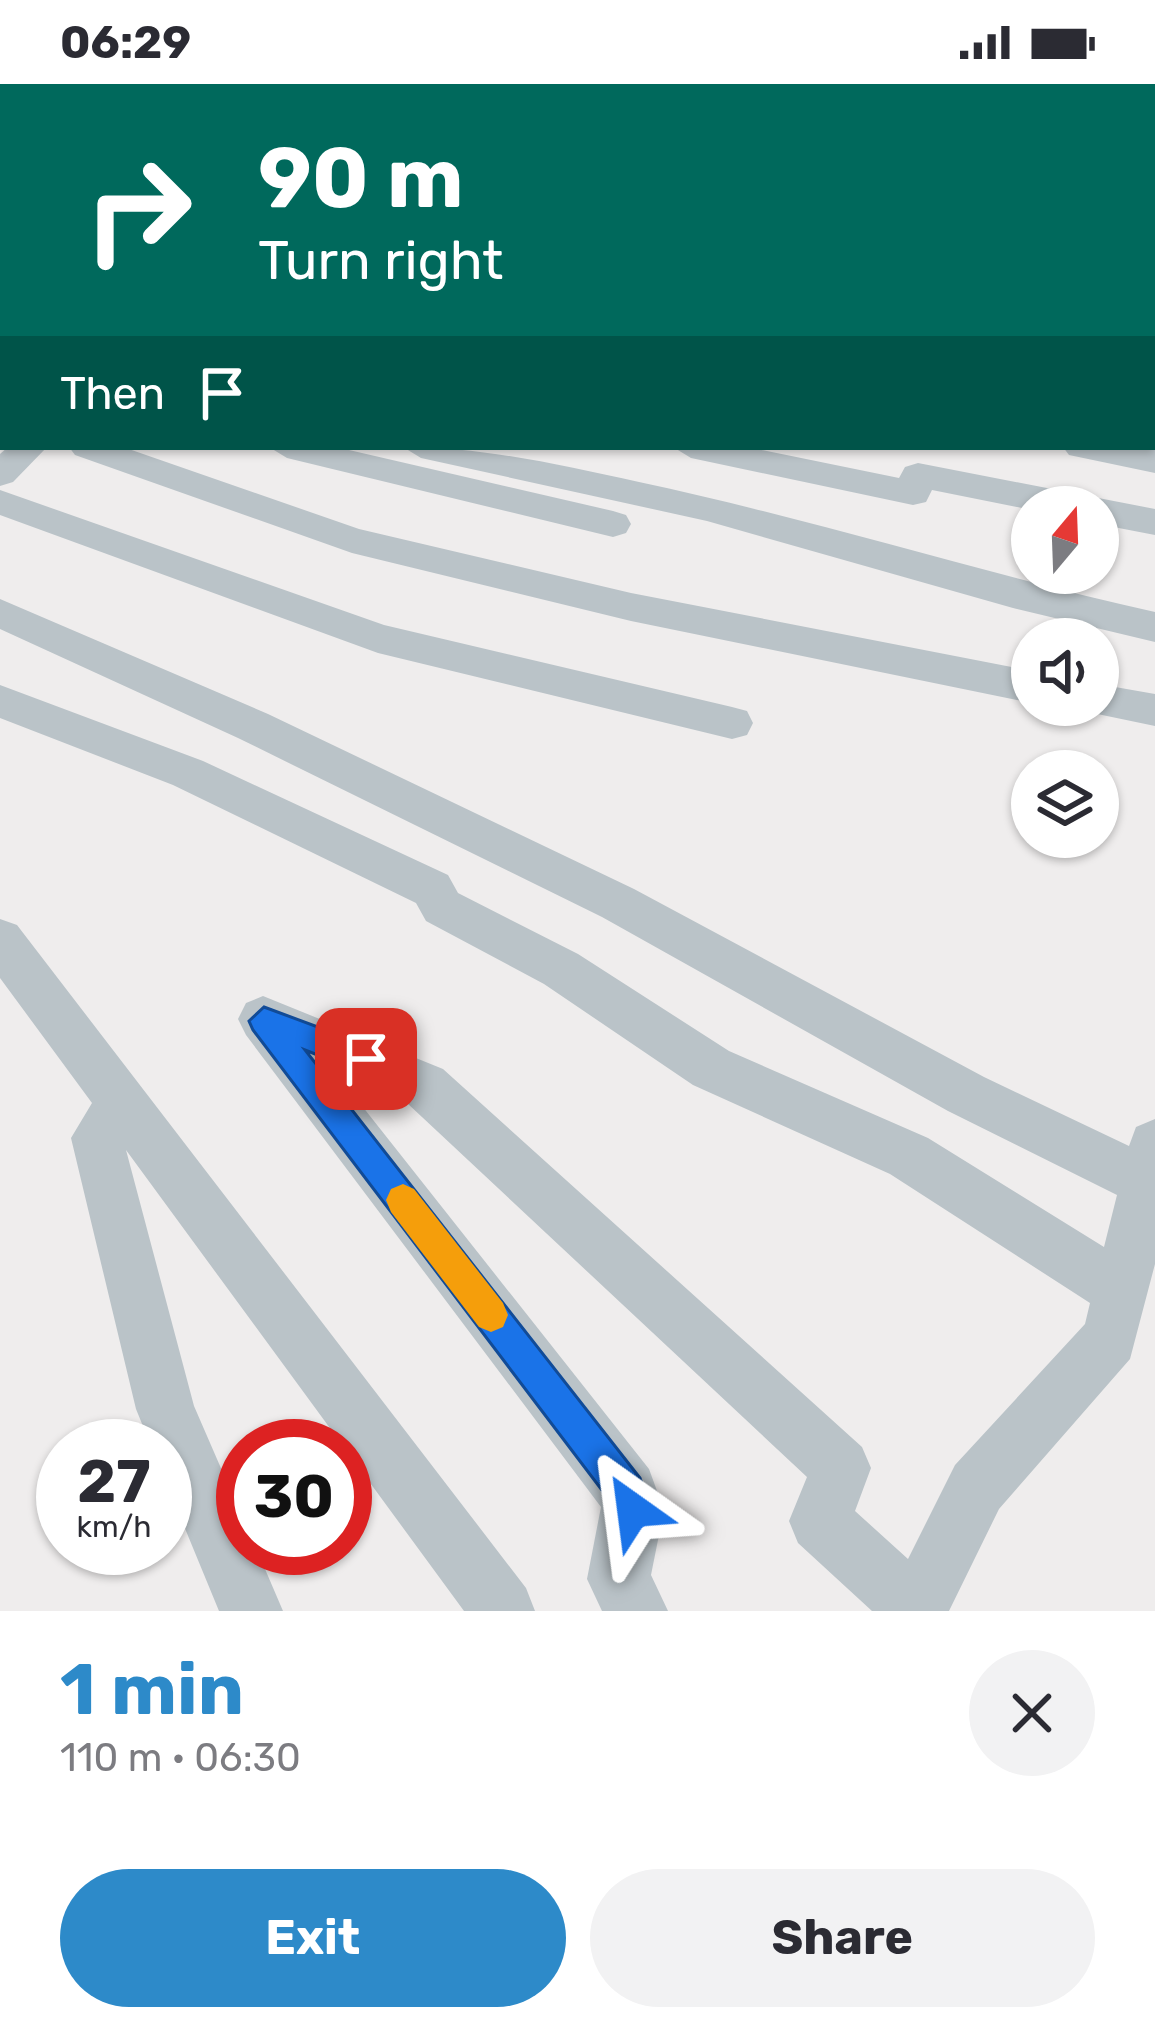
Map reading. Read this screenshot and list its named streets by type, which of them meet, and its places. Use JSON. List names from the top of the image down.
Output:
{
  "north": "top",
  "page": {
    "status": "06:29",
    "turn": ["90 m", "Turn right"],
    "then": "Then",
    "speed": "27 km/h",
    "limit": "30",
    "heading": ["1 min", "110 m · 06:30"],
    "buttons": ["Exit", "Share"]
  }
}
